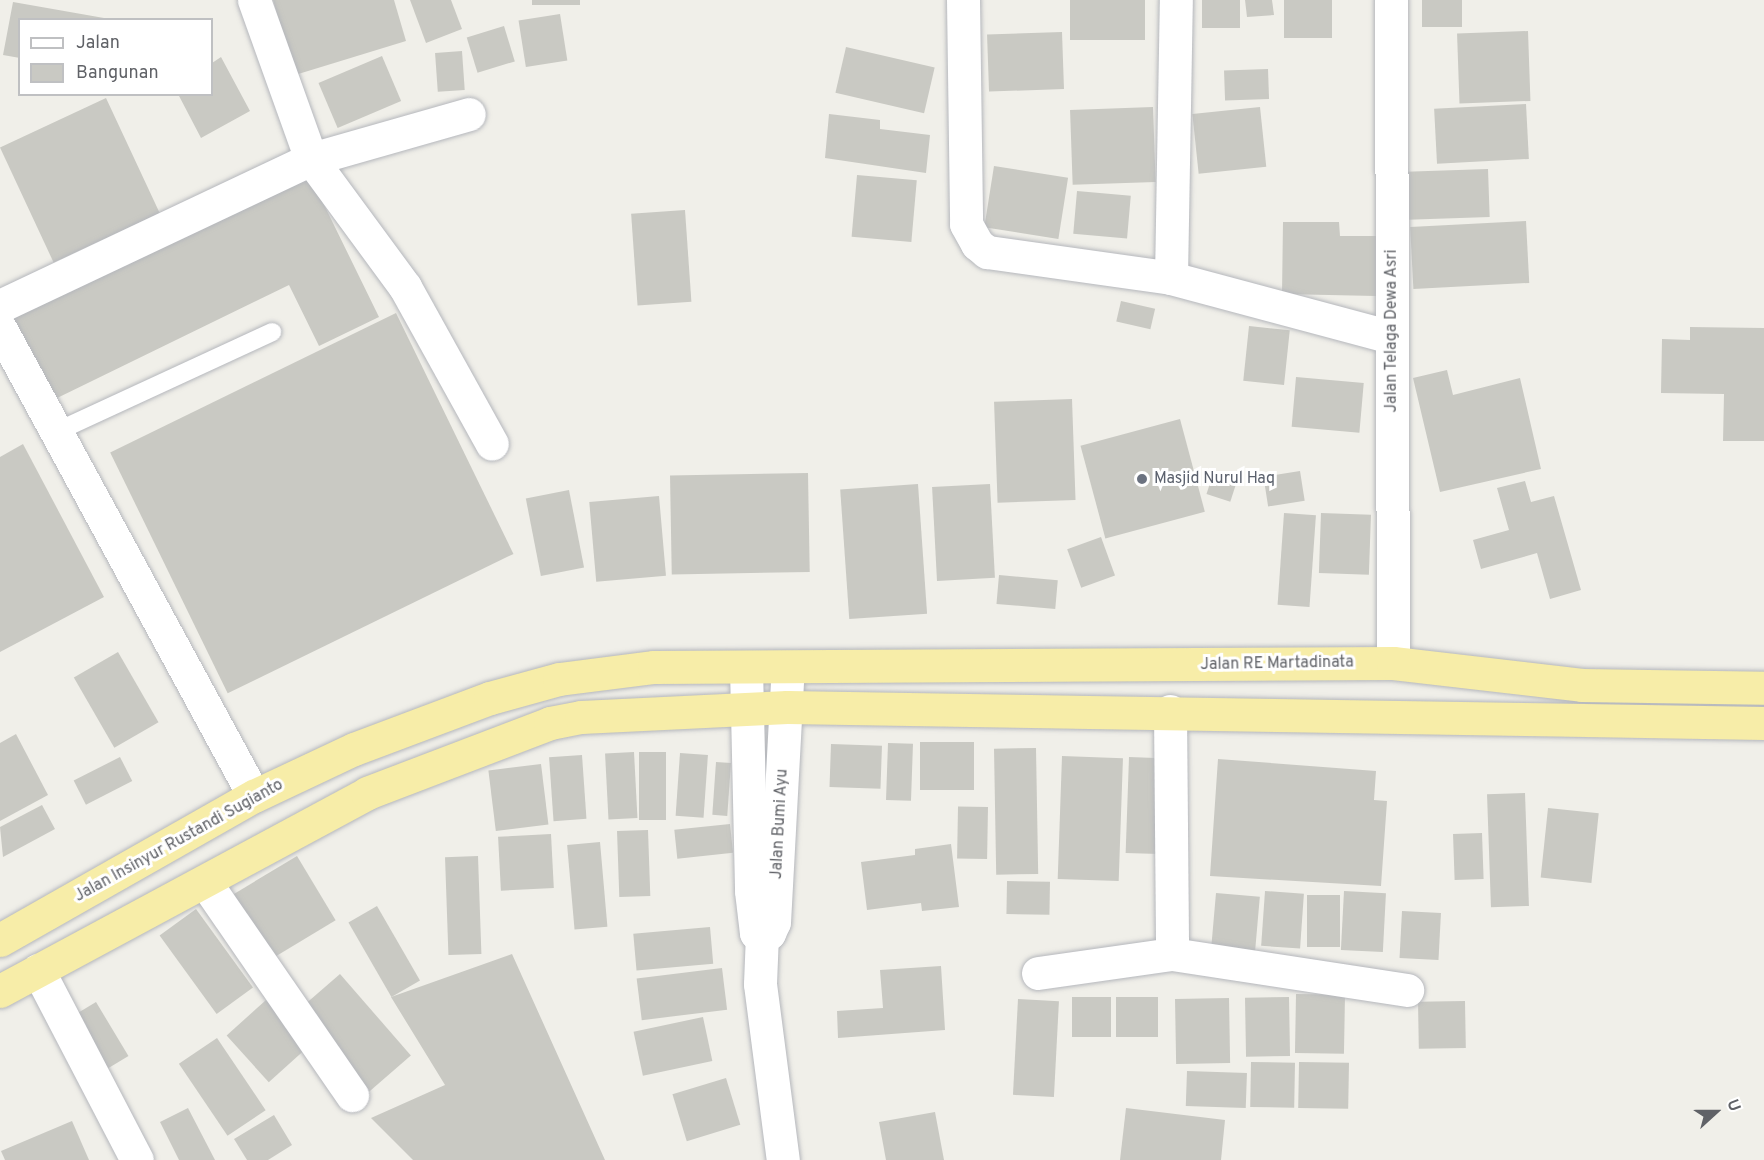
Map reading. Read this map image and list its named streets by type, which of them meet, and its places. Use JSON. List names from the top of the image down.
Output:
{
  "streets": {
    "highway": ["Jalan RE Martadinata", "Jalan Insinyur Rustandi Sugianto"],
    "street": ["Jalan Telaga Dewa Asri", "Jalan Bumi Ayu"]
  },
  "crossings": [
    ["Jalan Telaga Dewa Asri", "Jalan RE Martadinata"],
    ["Jalan RE Martadinata", "Jalan Insinyur Rustandi Sugianto"]
  ],
  "places": ["Masjid Nurul Haq"],
  "legend": ["Jalan", "Bangunan"],
  "north": "right"
}
